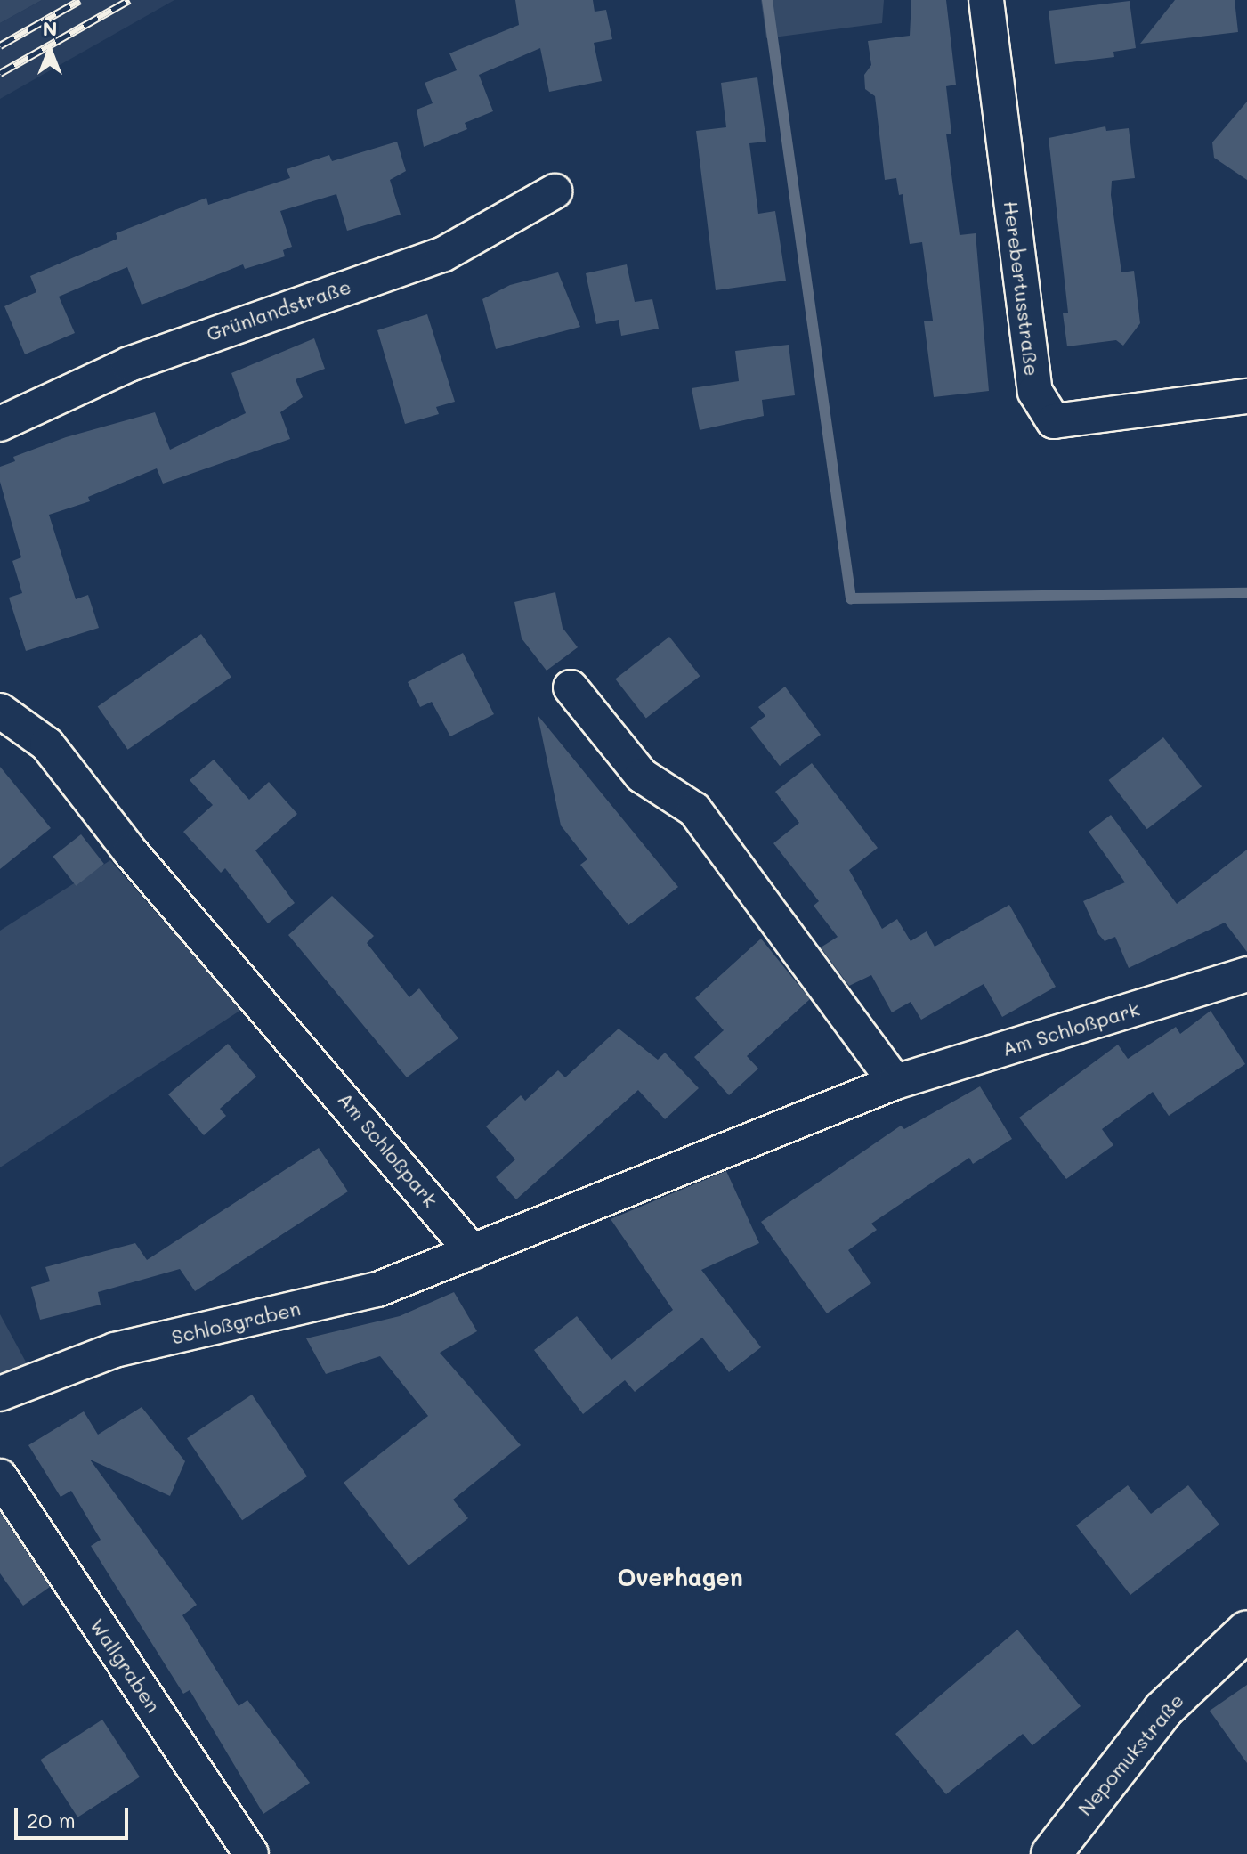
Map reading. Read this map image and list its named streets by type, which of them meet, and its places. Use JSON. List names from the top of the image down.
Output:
{
  "streets": {
    "main road": ["Nepomukstraße"],
    "street": [
      "Herebertusstraße",
      "Grünlandstraße",
      "Am Schloßpark",
      "Schloßgraben",
      "Wallgraben"
    ]
  },
  "crossings": [
    ["Am Schloßpark", "Schloßgraben"]
  ],
  "districts": ["Overhagen"],
  "scale_bar": "20 m",
  "north": "top"
}
